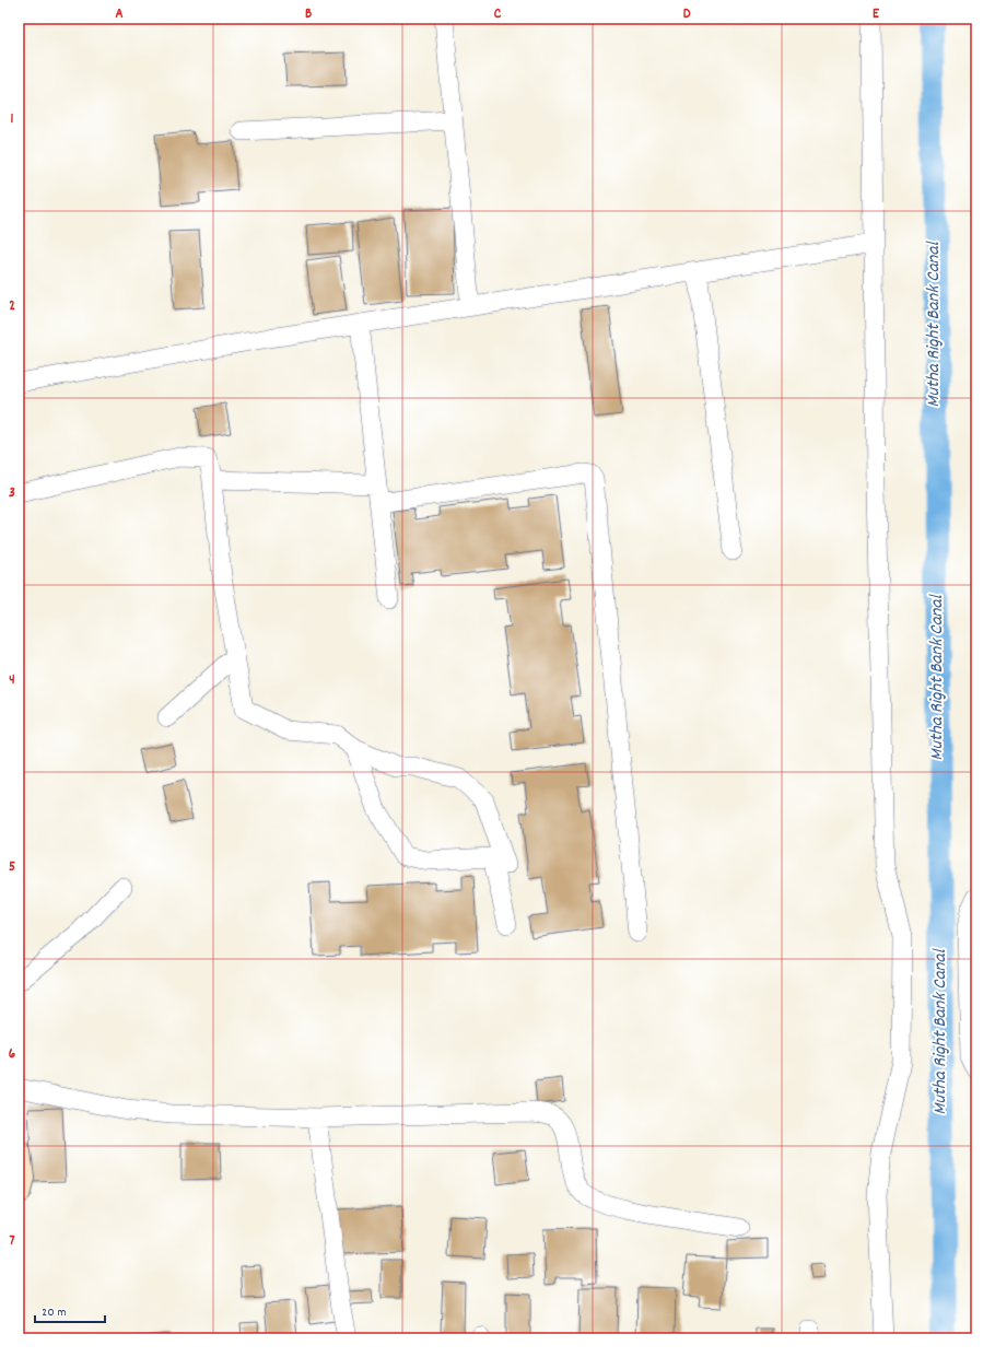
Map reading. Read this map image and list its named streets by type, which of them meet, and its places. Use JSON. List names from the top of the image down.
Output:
{
  "water": ["Mutha Right Bank Canal"],
  "scale_bar": "20 m",
  "grid": {
    "columns": [
      "A",
      "B",
      "C",
      "D",
      "E"
    ],
    "rows": [
      "1",
      "2",
      "3",
      "4",
      "5",
      "6",
      "7"
    ]
  }
}
